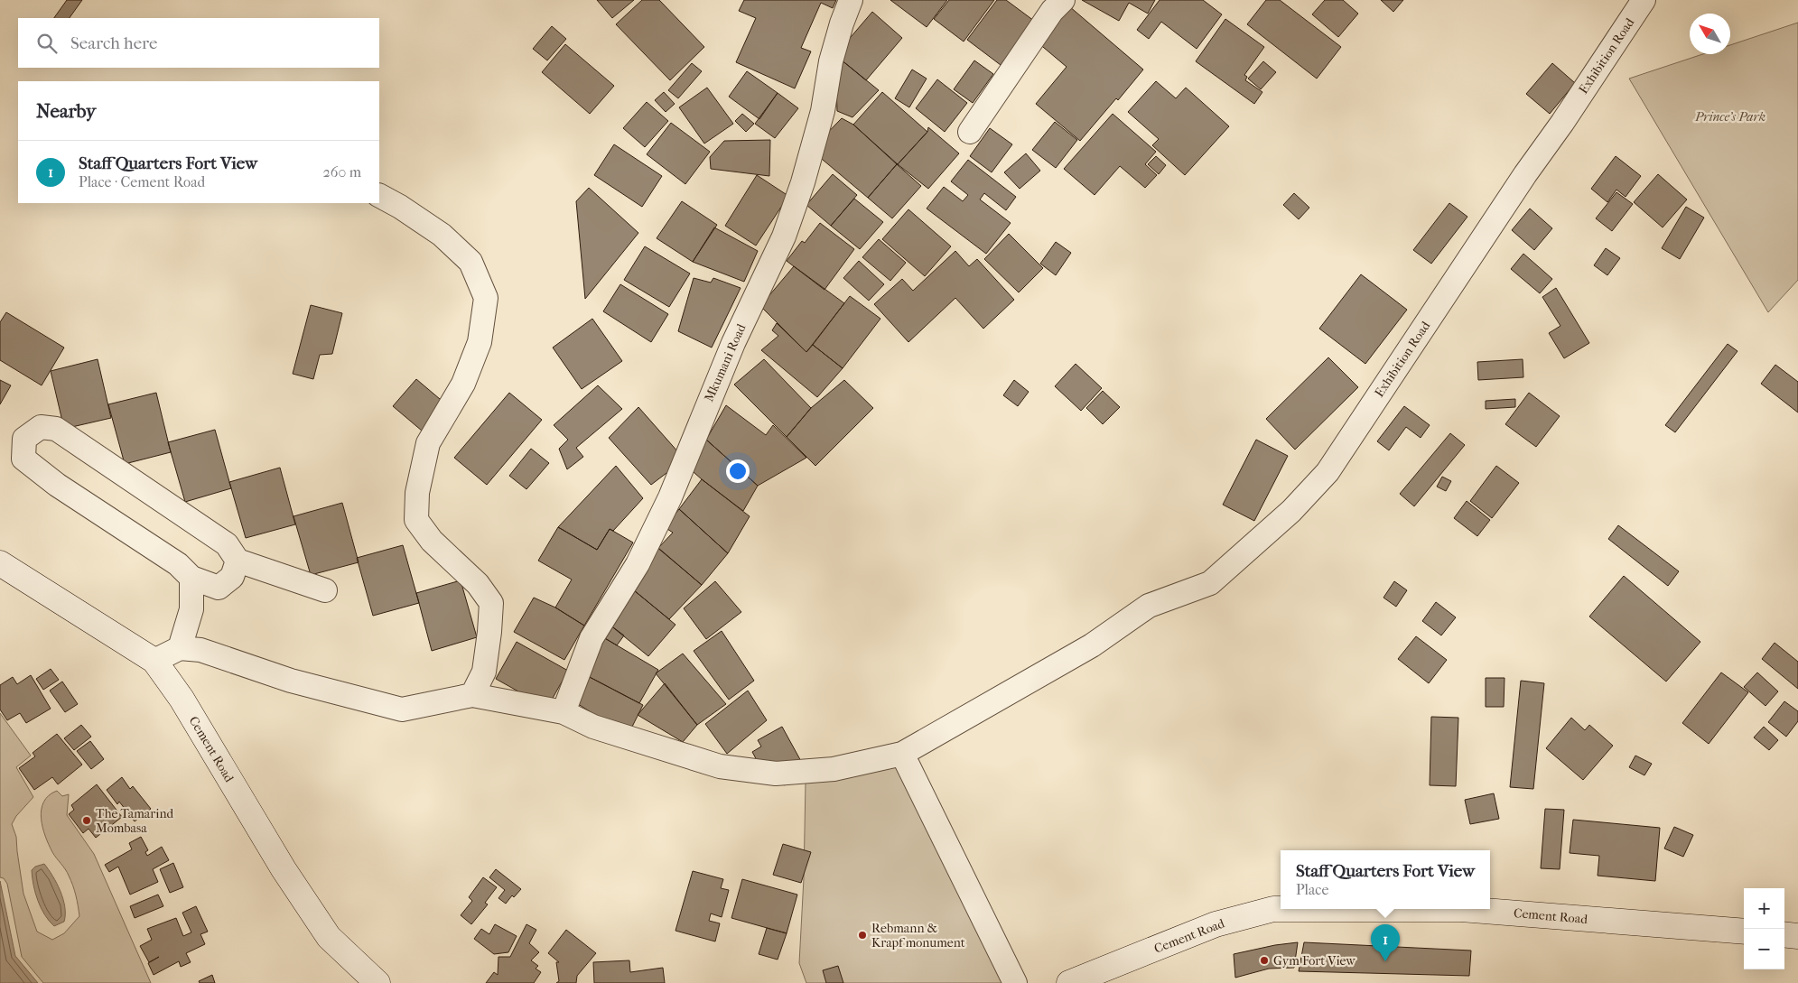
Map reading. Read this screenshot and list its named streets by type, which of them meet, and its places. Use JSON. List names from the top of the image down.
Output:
{
  "streets": {
    "main road": ["Cement Road"],
    "street": ["Exhibition Road", "Mkumani Road"]
  },
  "crossings": [
    ["Exhibition Road", "Mkumani Road"]
  ],
  "parks": ["Prince's Park"],
  "places": ["The Tamarind Mombasa", "Rebmann & Krapf monument", "Gym Fort View"],
  "north": "top left",
  "page": {
    "search": "Search here",
    "heading": "Nearby",
    "list": [
      {
        "mark": "1",
        "name": "Staff Quarters Fort View",
        "note": "Place · Cement Road",
        "value": "260 m"
      }
    ],
    "popup": ["Staff Quarters Fort View", "Place"],
    "map_buttons": ["+", "−"],
    "pins": "1"
  }
}
